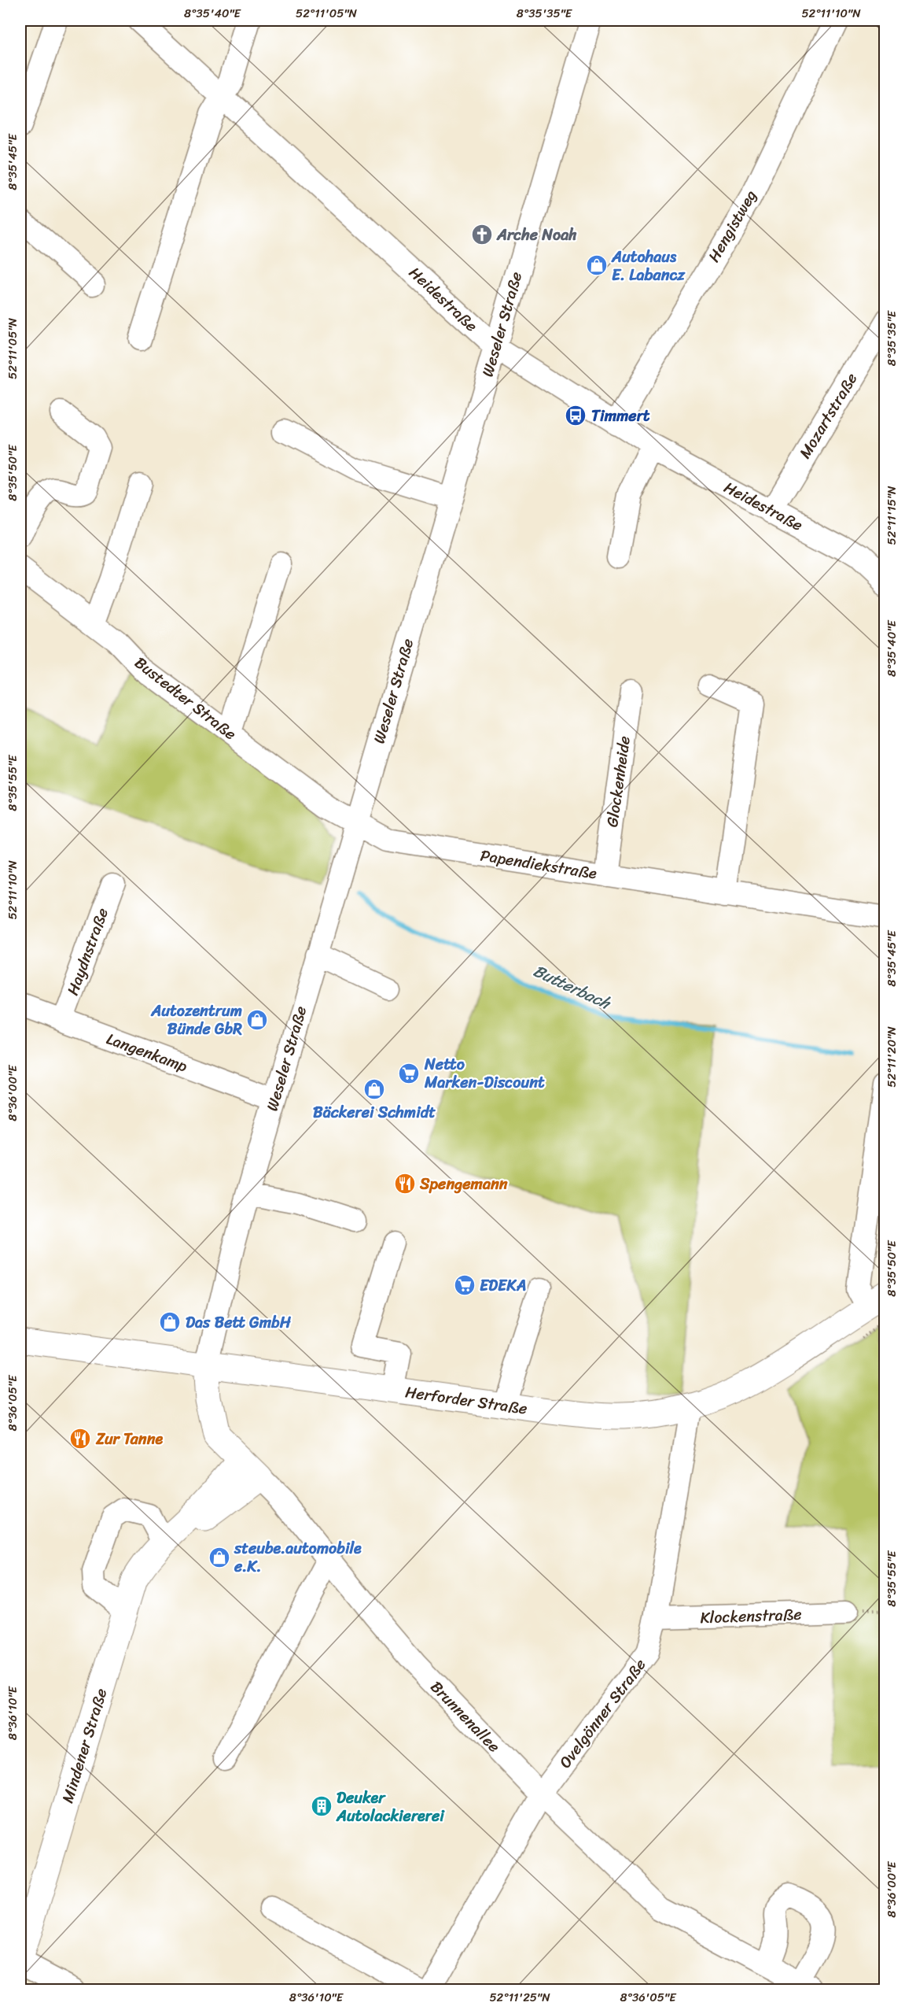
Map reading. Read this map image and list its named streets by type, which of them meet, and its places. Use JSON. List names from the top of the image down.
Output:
{
  "streets": {
    "main road": ["Herforder Straße", "Brunnenallee", "Mindener Straße"],
    "street": [
      "Hengistweg",
      "Heidestraße",
      "Weseler Straße",
      "Mozartstraße",
      "Bustedter Straße",
      "Glockenheide",
      "Papendiekstraße",
      "Haydnstraße",
      "Langenkamp",
      "Klockenstraße",
      "Ovelgönner Straße"
    ]
  },
  "crossings": [
    ["Hengistweg", "Heidestraße"],
    ["Heidestraße", "Weseler Straße"],
    ["Heidestraße", "Mozartstraße"],
    ["Weseler Straße", "Bustedter Straße"],
    ["Weseler Straße", "Papendiekstraße"],
    ["Weseler Straße", "Langenkamp"],
    ["Weseler Straße", "Herforder Straße"],
    ["Weseler Straße", "Brunnenallee"],
    ["Bustedter Straße", "Papendiekstraße"],
    ["Glockenheide", "Papendiekstraße"],
    ["Haydnstraße", "Langenkamp"],
    ["Herforder Straße", "Ovelgönner Straße"],
    ["Herforder Straße", "Brunnenallee"],
    ["Klockenstraße", "Ovelgönner Straße"],
    ["Ovelgönner Straße", "Brunnenallee"],
    ["Brunnenallee", "Mindener Straße"]
  ],
  "water": ["Butterbach"],
  "places": {
    "church": ["Arche Noah"],
    "shop": [
      "Autohaus E. Labancz",
      "Autozentrum Bünde GbR",
      "Bäckerei Schmidt",
      "Das Bett GmbH",
      "steube.automobile e.K."
    ],
    "bus stop": ["Timmert"],
    "supermarket": ["Netto Marken-Discount", "EDEKA"],
    "restaurant": ["Spengemann", "Zur Tanne"],
    "building": ["Deuker Autolackiererei"]
  },
  "coordinates": [
    "8°35'40\"E",
    "52°11'05\"N",
    "8°35'35\"E",
    "52°11'10\"N",
    "8°35'45\"E",
    "8°35'50\"E",
    "52°11'15\"N",
    "8°35'55\"E",
    "52°11'20\"N",
    "8°36'00\"E",
    "8°36'05\"E",
    "8°36'10\"E",
    "52°11'25\"N"
  ]
}
